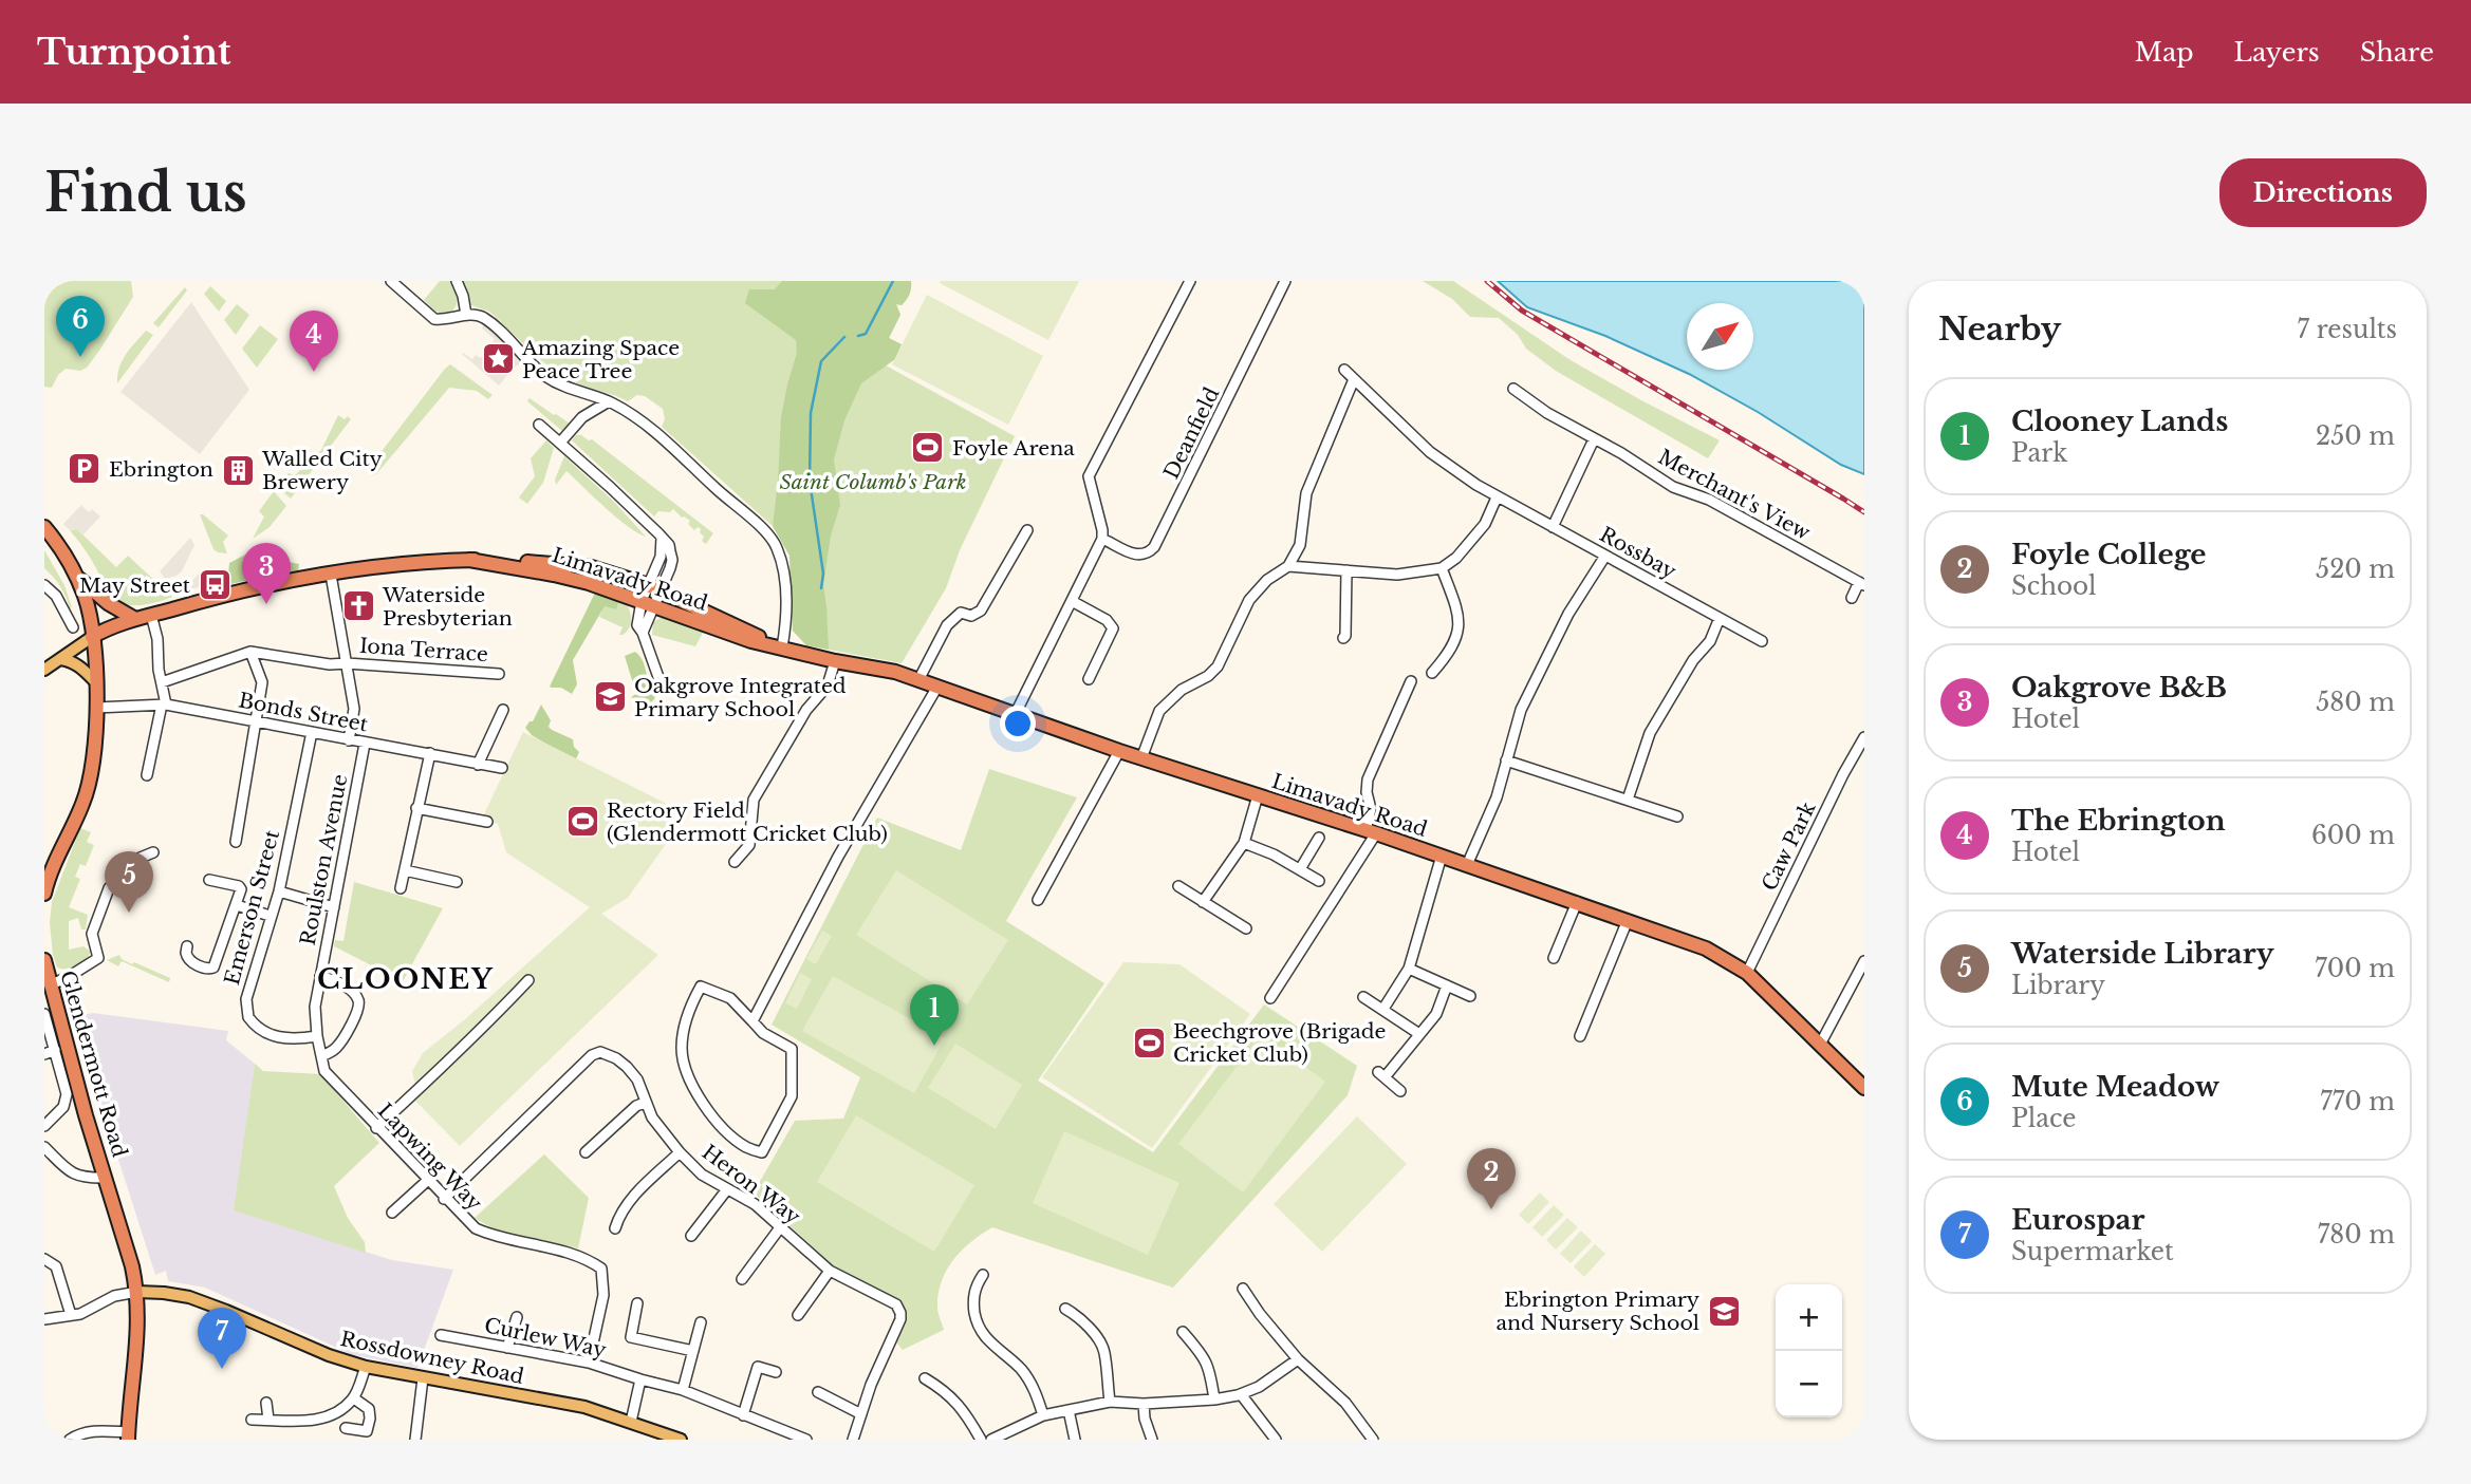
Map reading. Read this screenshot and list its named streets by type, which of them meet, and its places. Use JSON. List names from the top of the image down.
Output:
{
  "streets": {
    "highway": ["Limavady Road", "Glendermott Road"],
    "main road": ["Rossdowney Road"],
    "street": [
      "Deanfield",
      "Merchant's View",
      "Rossbay",
      "Iona Terrace",
      "Bonds Street",
      "Caw Park",
      "Roulston Avenue",
      "Emerson Street",
      "Lapwing Way",
      "Heron Way",
      "Curlew Way"
    ]
  },
  "crossings": [
    ["Limavady Road", "Caw Park"],
    ["Bonds Street", "Roulston Avenue"],
    ["Bonds Street", "Emerson Street"],
    ["Roulston Avenue", "Emerson Street"],
    ["Roulston Avenue", "Lapwing Way"],
    ["Glendermott Road", "Rossdowney Road"],
    ["Lapwing Way", "Heron Way"],
    ["Lapwing Way", "Curlew Way"]
  ],
  "districts": ["CLOONEY"],
  "parks": ["Saint Columb's Park"],
  "places": {
    "place": ["Amazing Space Peace Tree"],
    "sports": ["Foyle Arena", "Rectory Field (Glendermott Cricket Club)", "Beechgrove (Brigade Cricket Club)"],
    "parking": ["Ebrington"],
    "building": ["Walled City Brewery"],
    "bus stop": ["May Street"],
    "church": ["Waterside Presbyterian"],
    "school or university": ["Oakgrove Integrated Primary School", "Ebrington Primary and Nursery School"]
  },
  "north": "top right",
  "page": {
    "header": "Turnpoint",
    "nav": ["Map", "Layers", "Share"],
    "buttons": "Directions",
    "title": "Find us",
    "heading": ["Nearby", "7 results"],
    "pins": [
      "6",
      "4",
      "3",
      "5",
      "1",
      "2",
      "7"
    ],
    "list": [
      {
        "mark": "1",
        "name": "Clooney Lands",
        "note": "Park",
        "value": "250 m"
      },
      {
        "mark": "2",
        "name": "Foyle College",
        "note": "School",
        "value": "520 m"
      },
      {
        "mark": "3",
        "name": "Oakgrove B&B",
        "note": "Hotel",
        "value": "580 m"
      },
      {
        "mark": "4",
        "name": "The Ebrington",
        "note": "Hotel",
        "value": "600 m"
      },
      {
        "mark": "5",
        "name": "Waterside Library",
        "note": "Library",
        "value": "700 m"
      },
      {
        "mark": "6",
        "name": "Mute Meadow",
        "note": "Place",
        "value": "770 m"
      },
      {
        "mark": "7",
        "name": "Eurospar",
        "note": "Supermarket",
        "value": "780 m"
      }
    ],
    "map_buttons": ["+", "−"]
  }
}
